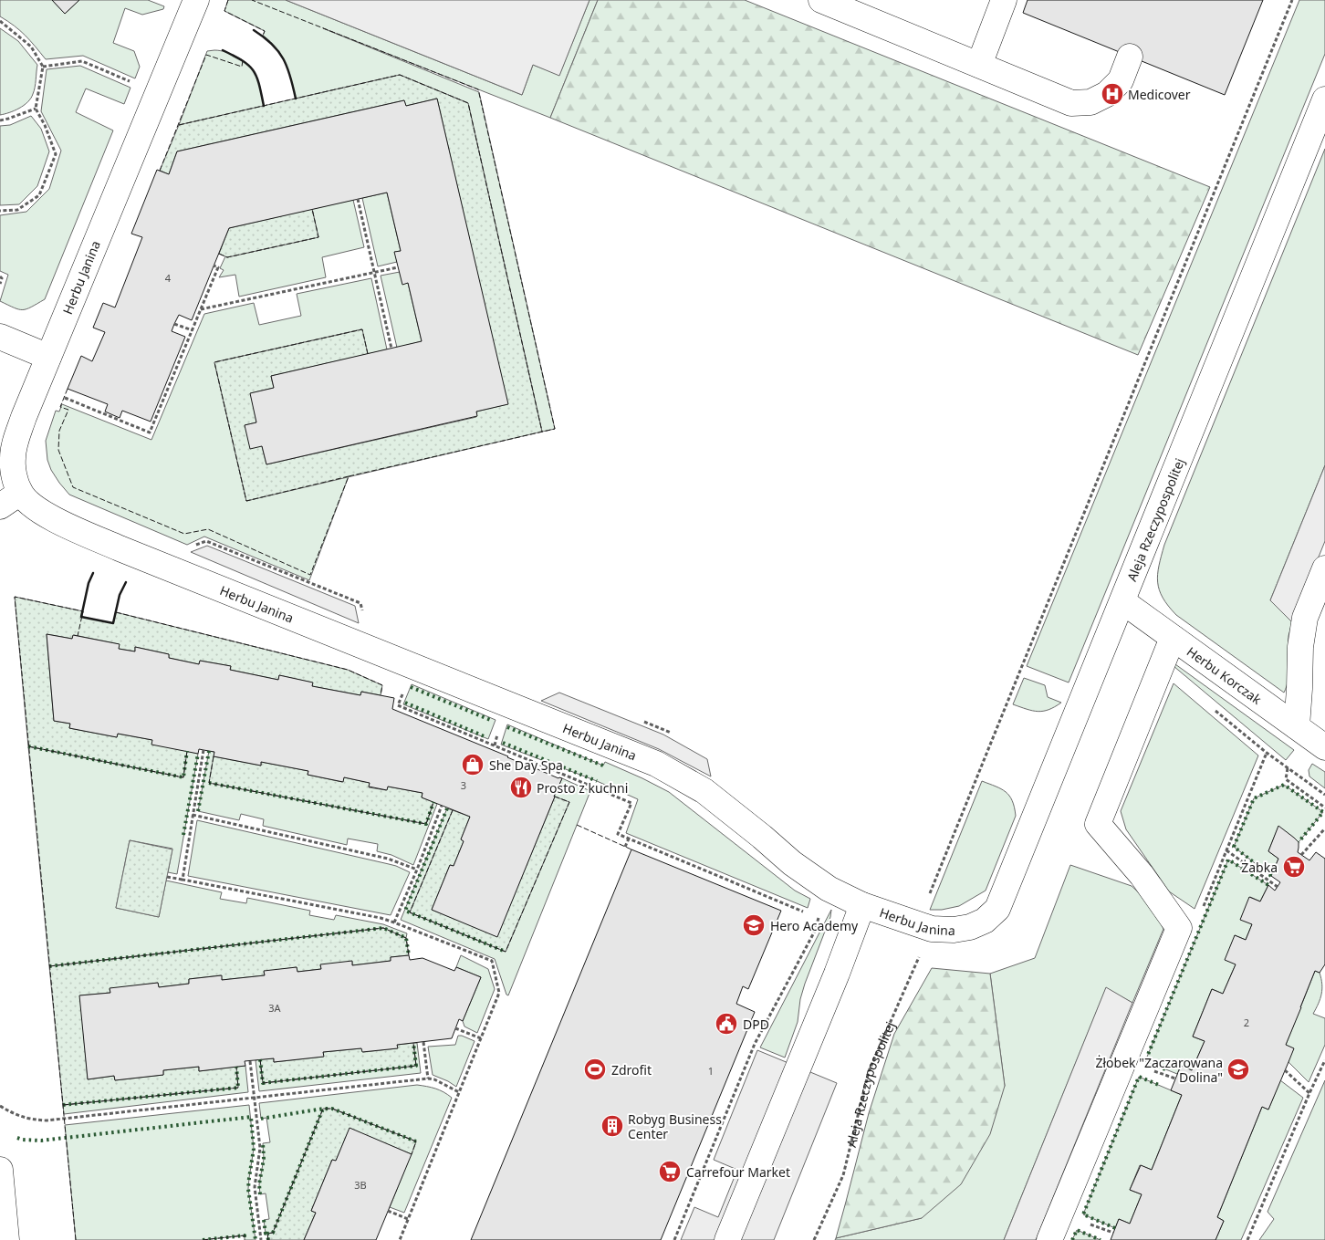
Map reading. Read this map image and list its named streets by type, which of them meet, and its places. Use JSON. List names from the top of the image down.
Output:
{
  "streets": {
    "street": ["Herbu Janina", "Aleja Rzeczypospolitej", "Herbu Korczak"]
  },
  "crossings": [
    ["Herbu Janina", "Aleja Rzeczypospolitej"],
    ["Aleja Rzeczypospolitej", "Herbu Korczak"]
  ],
  "places": {
    "hospital": ["Medicover"],
    "shop": ["She Day Spa"],
    "restaurant": ["Prosto z kuchni"],
    "supermarket": ["Żabka", "Carrefour Market"],
    "school or university": ["Hero Academy", "Żłobek \"Zaczarowana Dolina\""],
    "public building": ["DPD"],
    "sports": ["Zdrofit"],
    "building": ["Robyg Business Center"]
  },
  "house_numbers": [
    "4",
    "3",
    "3A",
    "2",
    "1",
    "3B"
  ]
}
